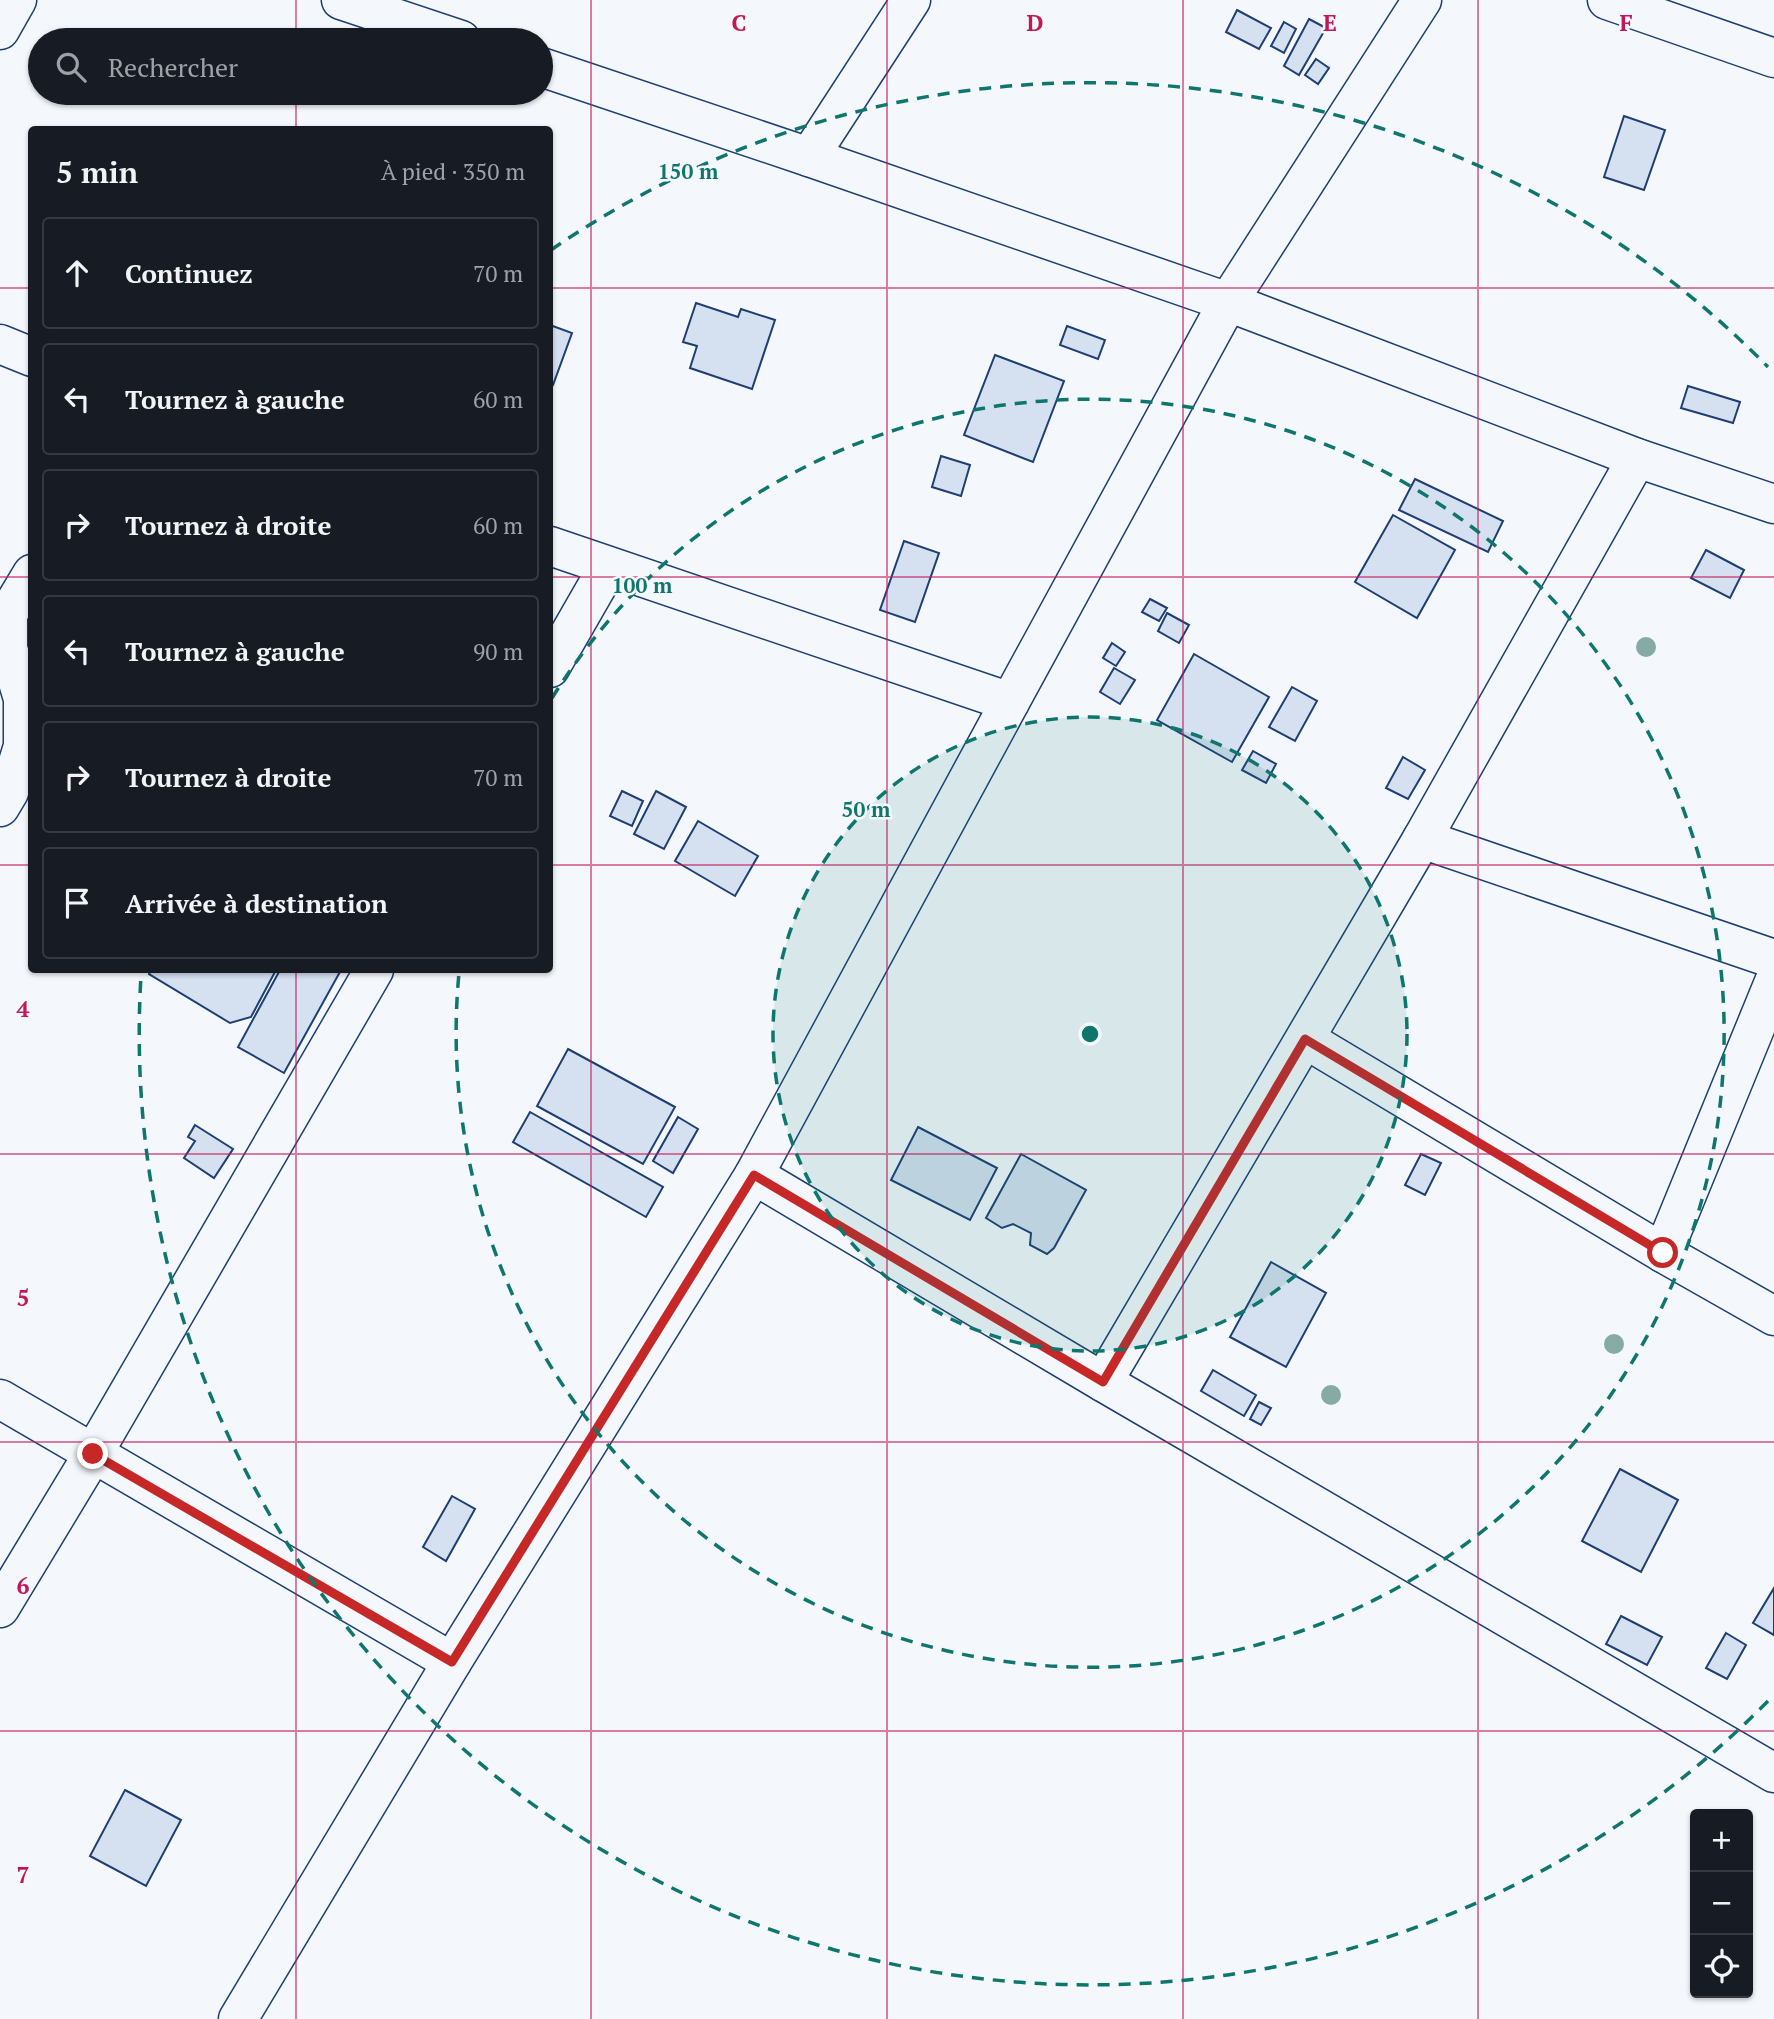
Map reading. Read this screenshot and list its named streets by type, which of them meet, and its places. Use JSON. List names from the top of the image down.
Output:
{
  "page": {
    "search": "Rechercher",
    "heading": ["5 min", "À pied · 350 m"],
    "list": [
      ["Continuez", "70 m"],
      ["Tournez à gauche", "60 m"],
      ["Tournez à droite", "60 m"],
      ["Tournez à gauche", "90 m"],
      ["Tournez à droite", "70 m"],
      "Arrivée à destination"
    ],
    "map_buttons": ["+", "−"]
  },
  "grid": {
    "columns": [
      "C",
      "D",
      "E",
      "F"
    ],
    "rows": [
      "4",
      "5",
      "6",
      "7"
    ]
  },
  "rings": ["150 m", "100 m", "50 m"]
}
